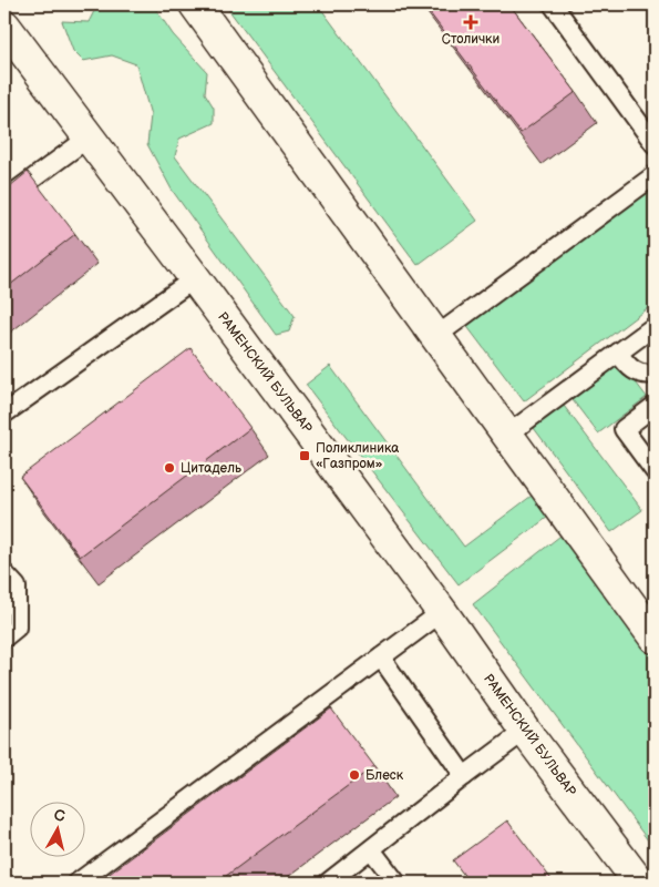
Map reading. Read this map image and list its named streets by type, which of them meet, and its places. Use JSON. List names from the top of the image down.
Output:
{
  "streets": {
    "street": ["РАМЕНСКИЙ БУЛЬВАР"]
  },
  "places": {
    "health": ["Столички"],
    "transit": ["Поликлиника «Газпром»"],
    "other": ["Цитадель", "Блеск"]
  },
  "north": "top"
}
